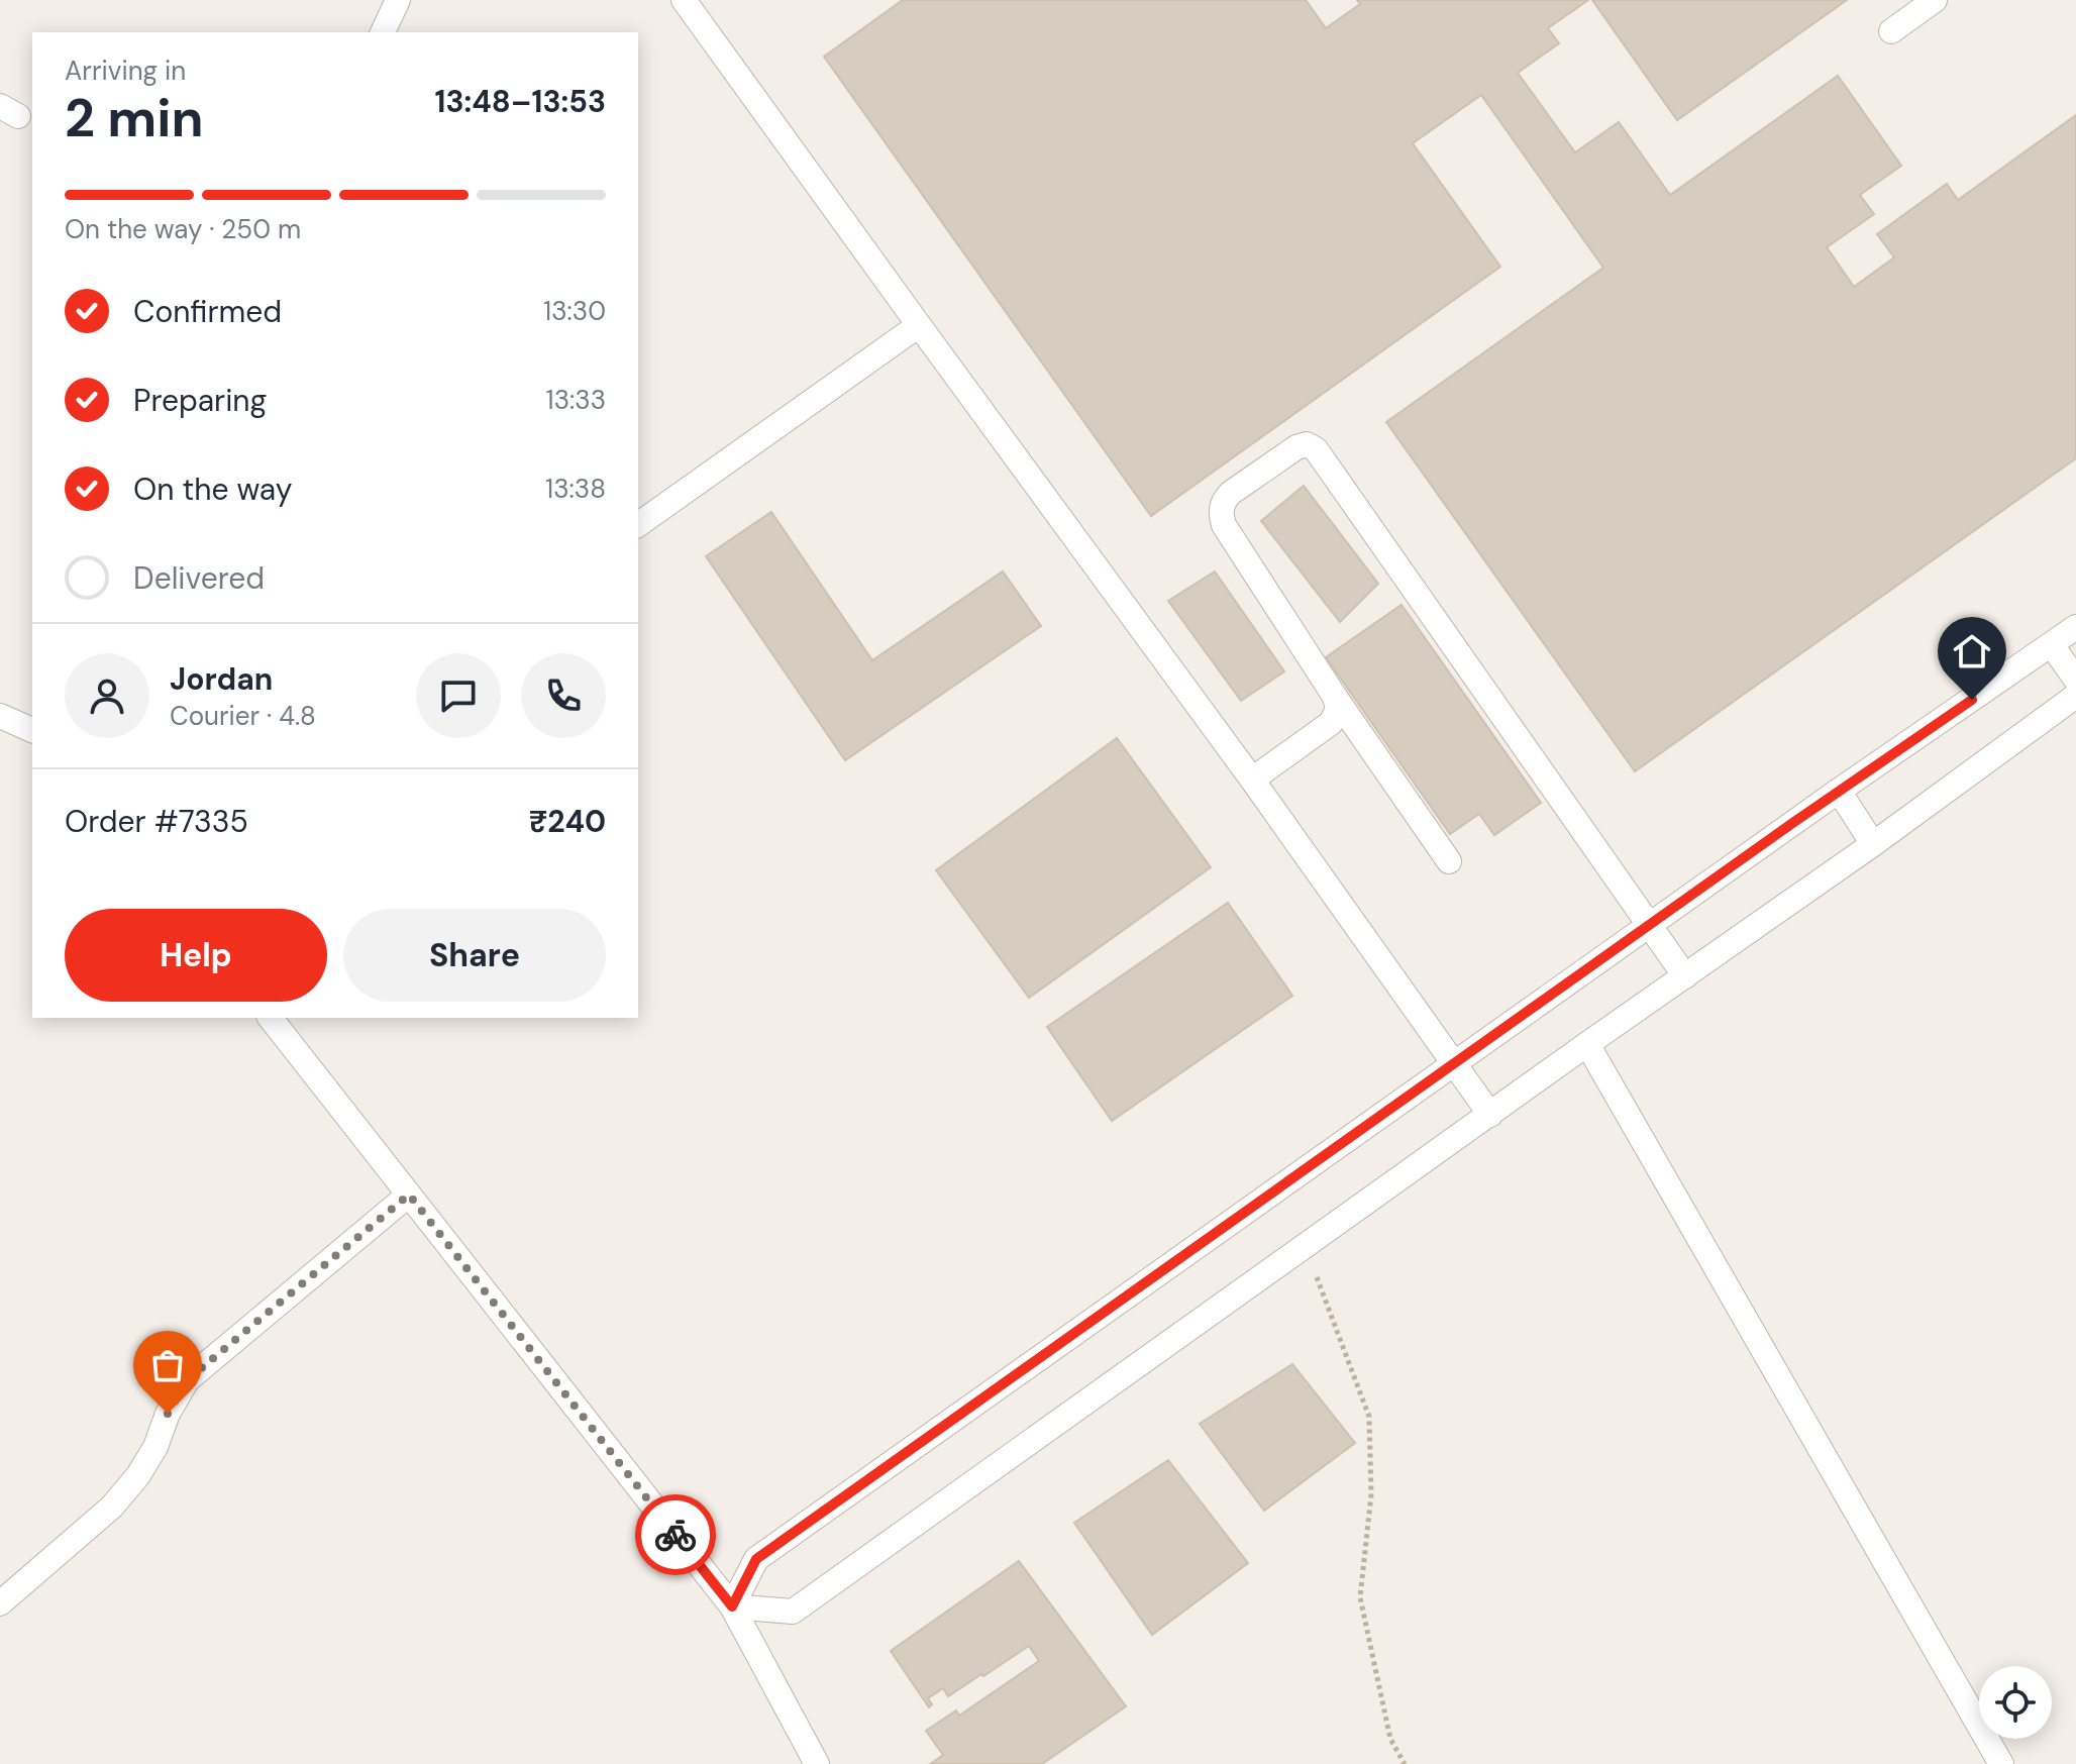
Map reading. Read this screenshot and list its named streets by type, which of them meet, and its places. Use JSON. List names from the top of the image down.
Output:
{
  "page": {
    "heading": ["2 min", "Arriving in", "13:48–13:53"],
    "panel": [
      "Jordan",
      "Courier · 4.8",
      "Order #7335",
      "₹240"
    ],
    "bar": "On the way · 250 m",
    "list": [
      ["Confirmed", "13:30"],
      ["Preparing", "13:33"],
      ["On the way", "13:38"],
      "Delivered"
    ],
    "buttons": ["Help", "Share"]
  }
}
